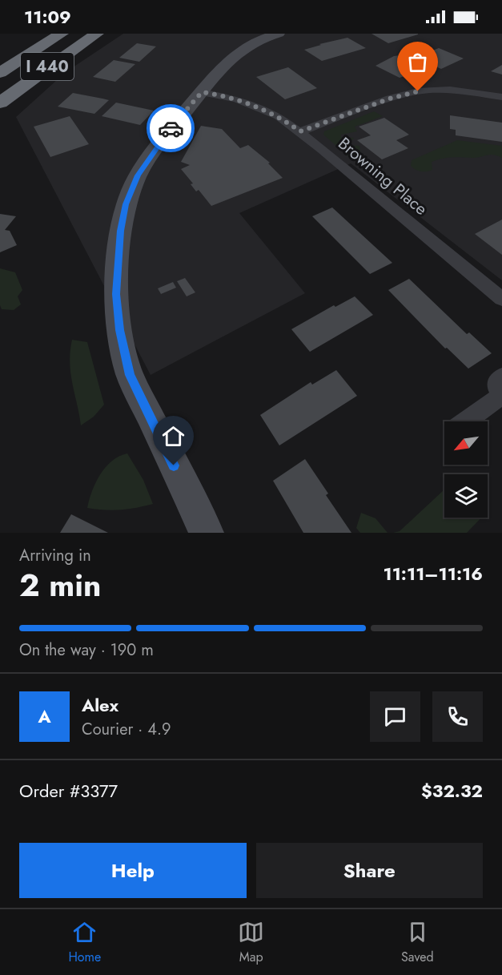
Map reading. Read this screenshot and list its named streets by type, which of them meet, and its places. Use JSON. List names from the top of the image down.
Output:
{
  "streets": {
    "highway": ["I 440"],
    "street": ["Browning Place"]
  },
  "north": "bottom left",
  "page": {
    "status": "11:09",
    "heading": ["2 min", "Arriving in", "11:11–11:16"],
    "panel": [
      "Alex",
      "Courier · 4.9",
      "Order #3377",
      "$32.32"
    ],
    "bar": "On the way · 190 m",
    "round": "A",
    "buttons": ["Help", "Share"],
    "tabs": ["Home", "Map", "Saved"]
  }
}
